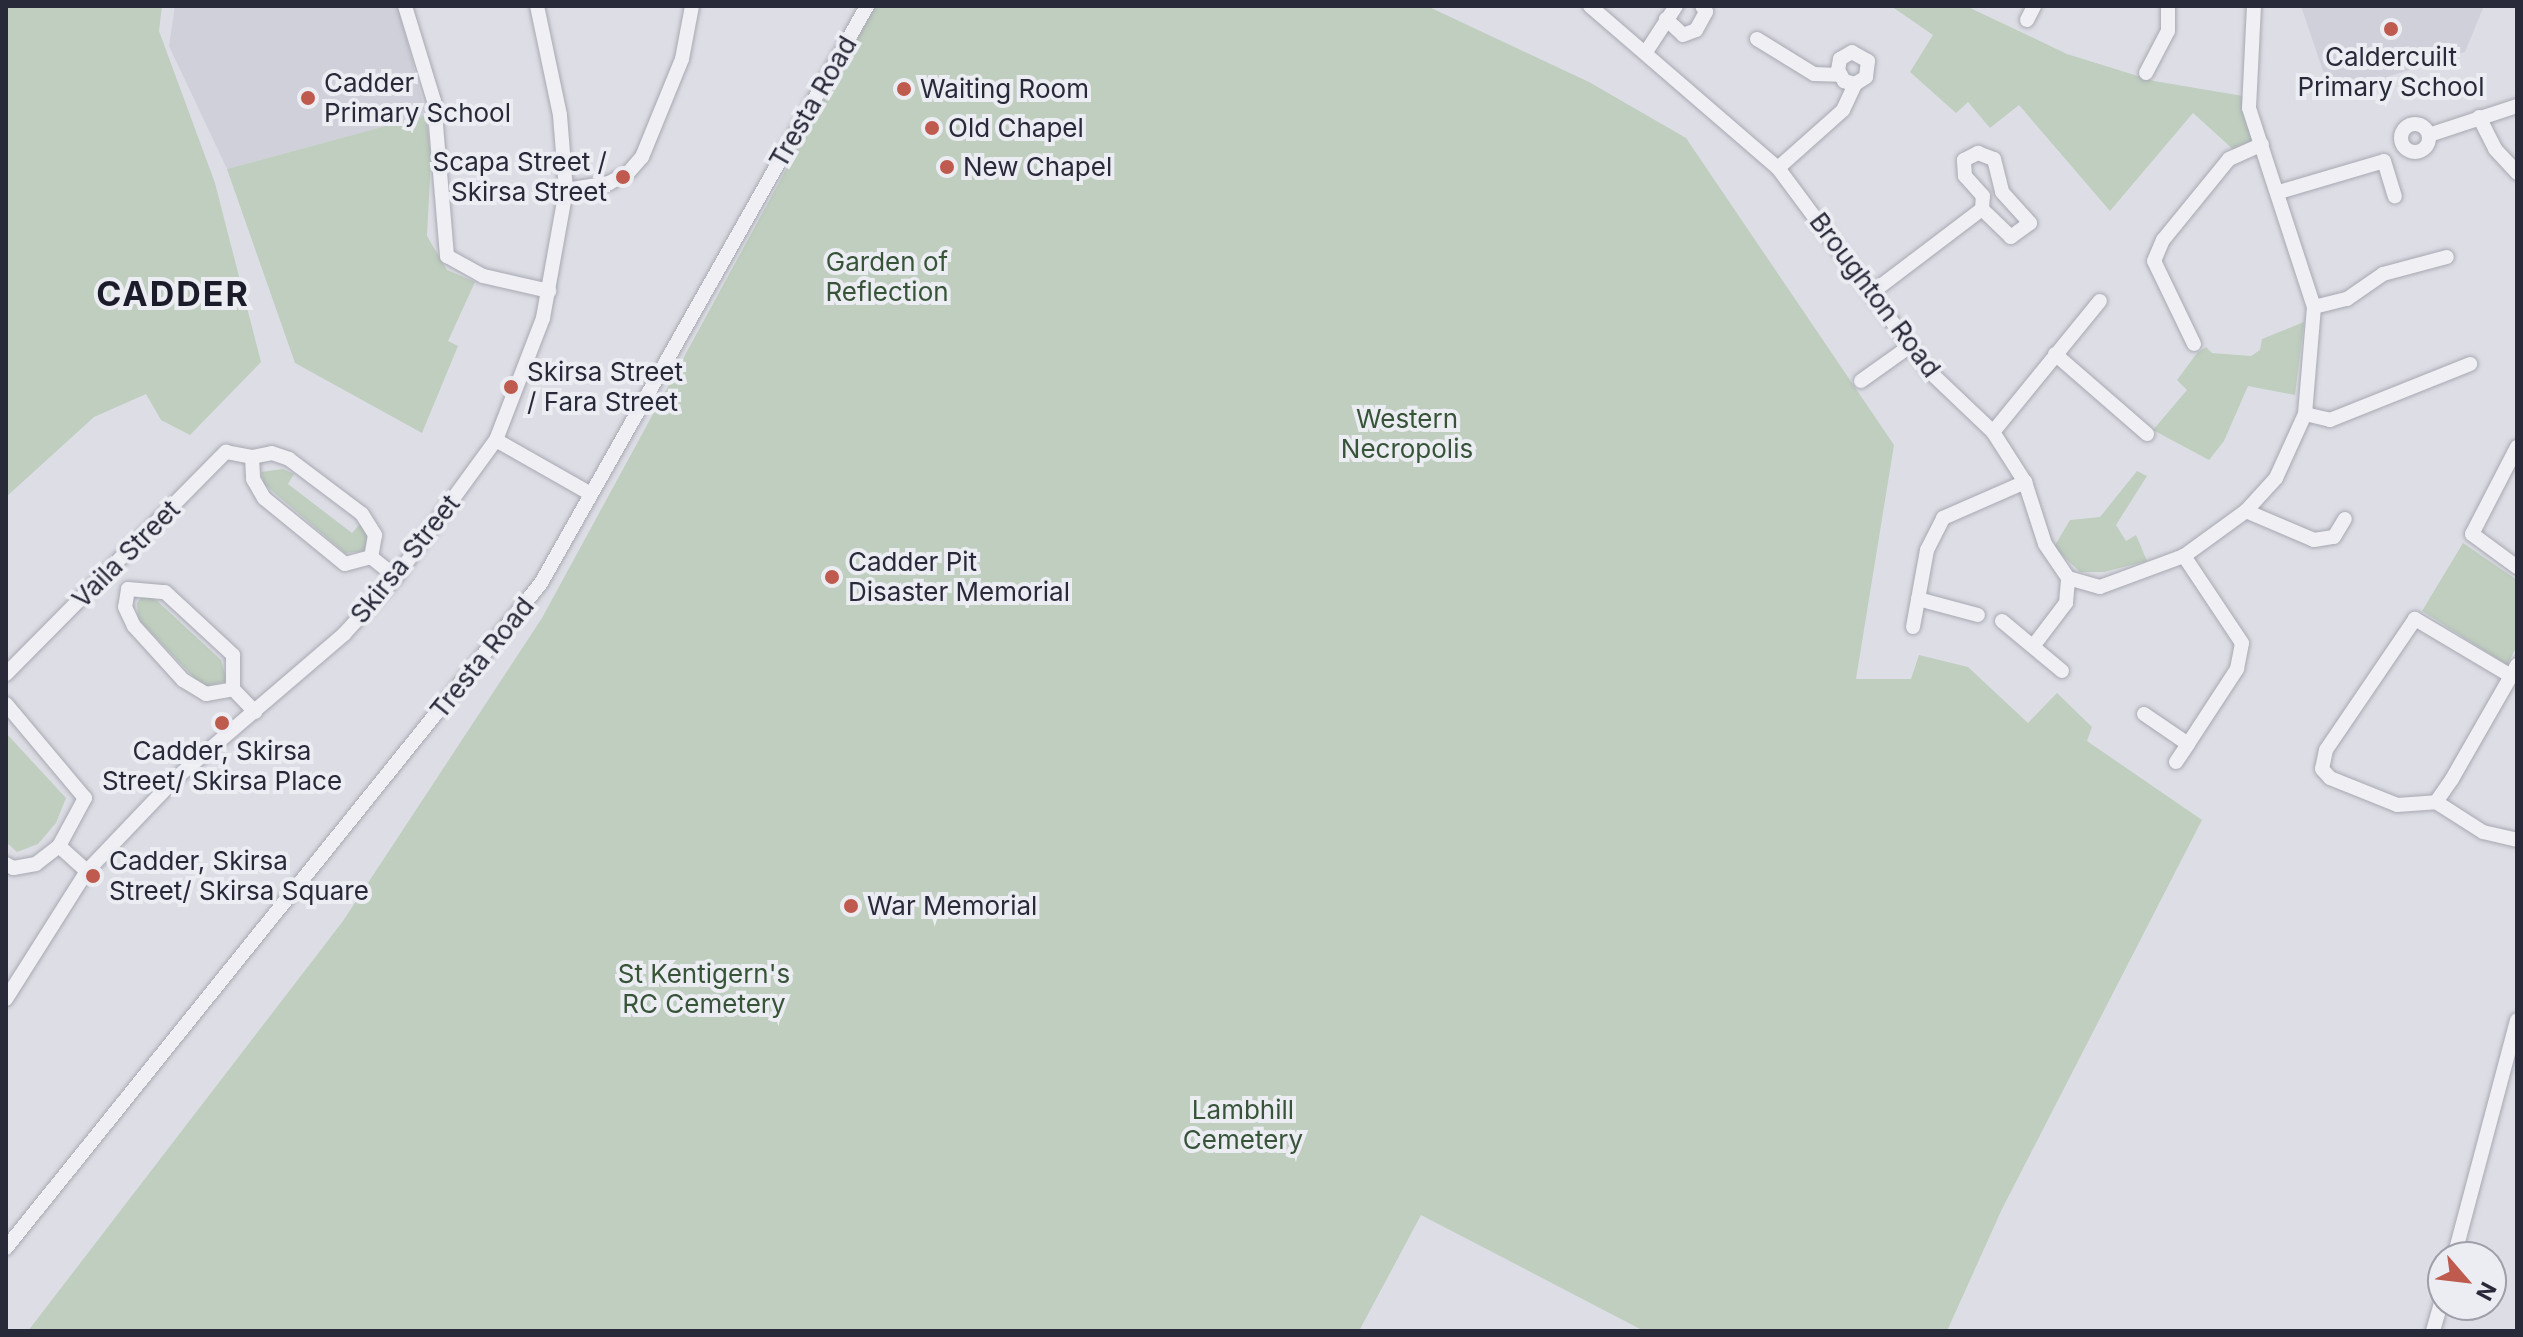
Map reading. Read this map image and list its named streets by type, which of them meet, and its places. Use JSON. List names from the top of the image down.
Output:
{
  "streets": {
    "street": [
      "Tresta Road",
      "Broughton Road",
      "Vaila Street",
      "Skirsa Street"
    ]
  },
  "districts": ["CADDER"],
  "parks": [
    "Garden of Reflection",
    "Western Necropolis",
    "St Kentigern's RC Cemetery",
    "Lambhill Cemetery"
  ],
  "places": [
    "Caldercuilt Primary School",
    "Waiting Room",
    "Cadder Primary School",
    "Old Chapel",
    "New Chapel",
    "Scapa Street / Skirsa Street",
    "Skirsa Street / Fara Street",
    "Cadder Pit Disaster Memorial",
    "Cadder, Skirsa Street/ Skirsa Place",
    "Cadder, Skirsa Street/ Skirsa Square",
    "War Memorial"
  ],
  "north": "bottom right"
}
